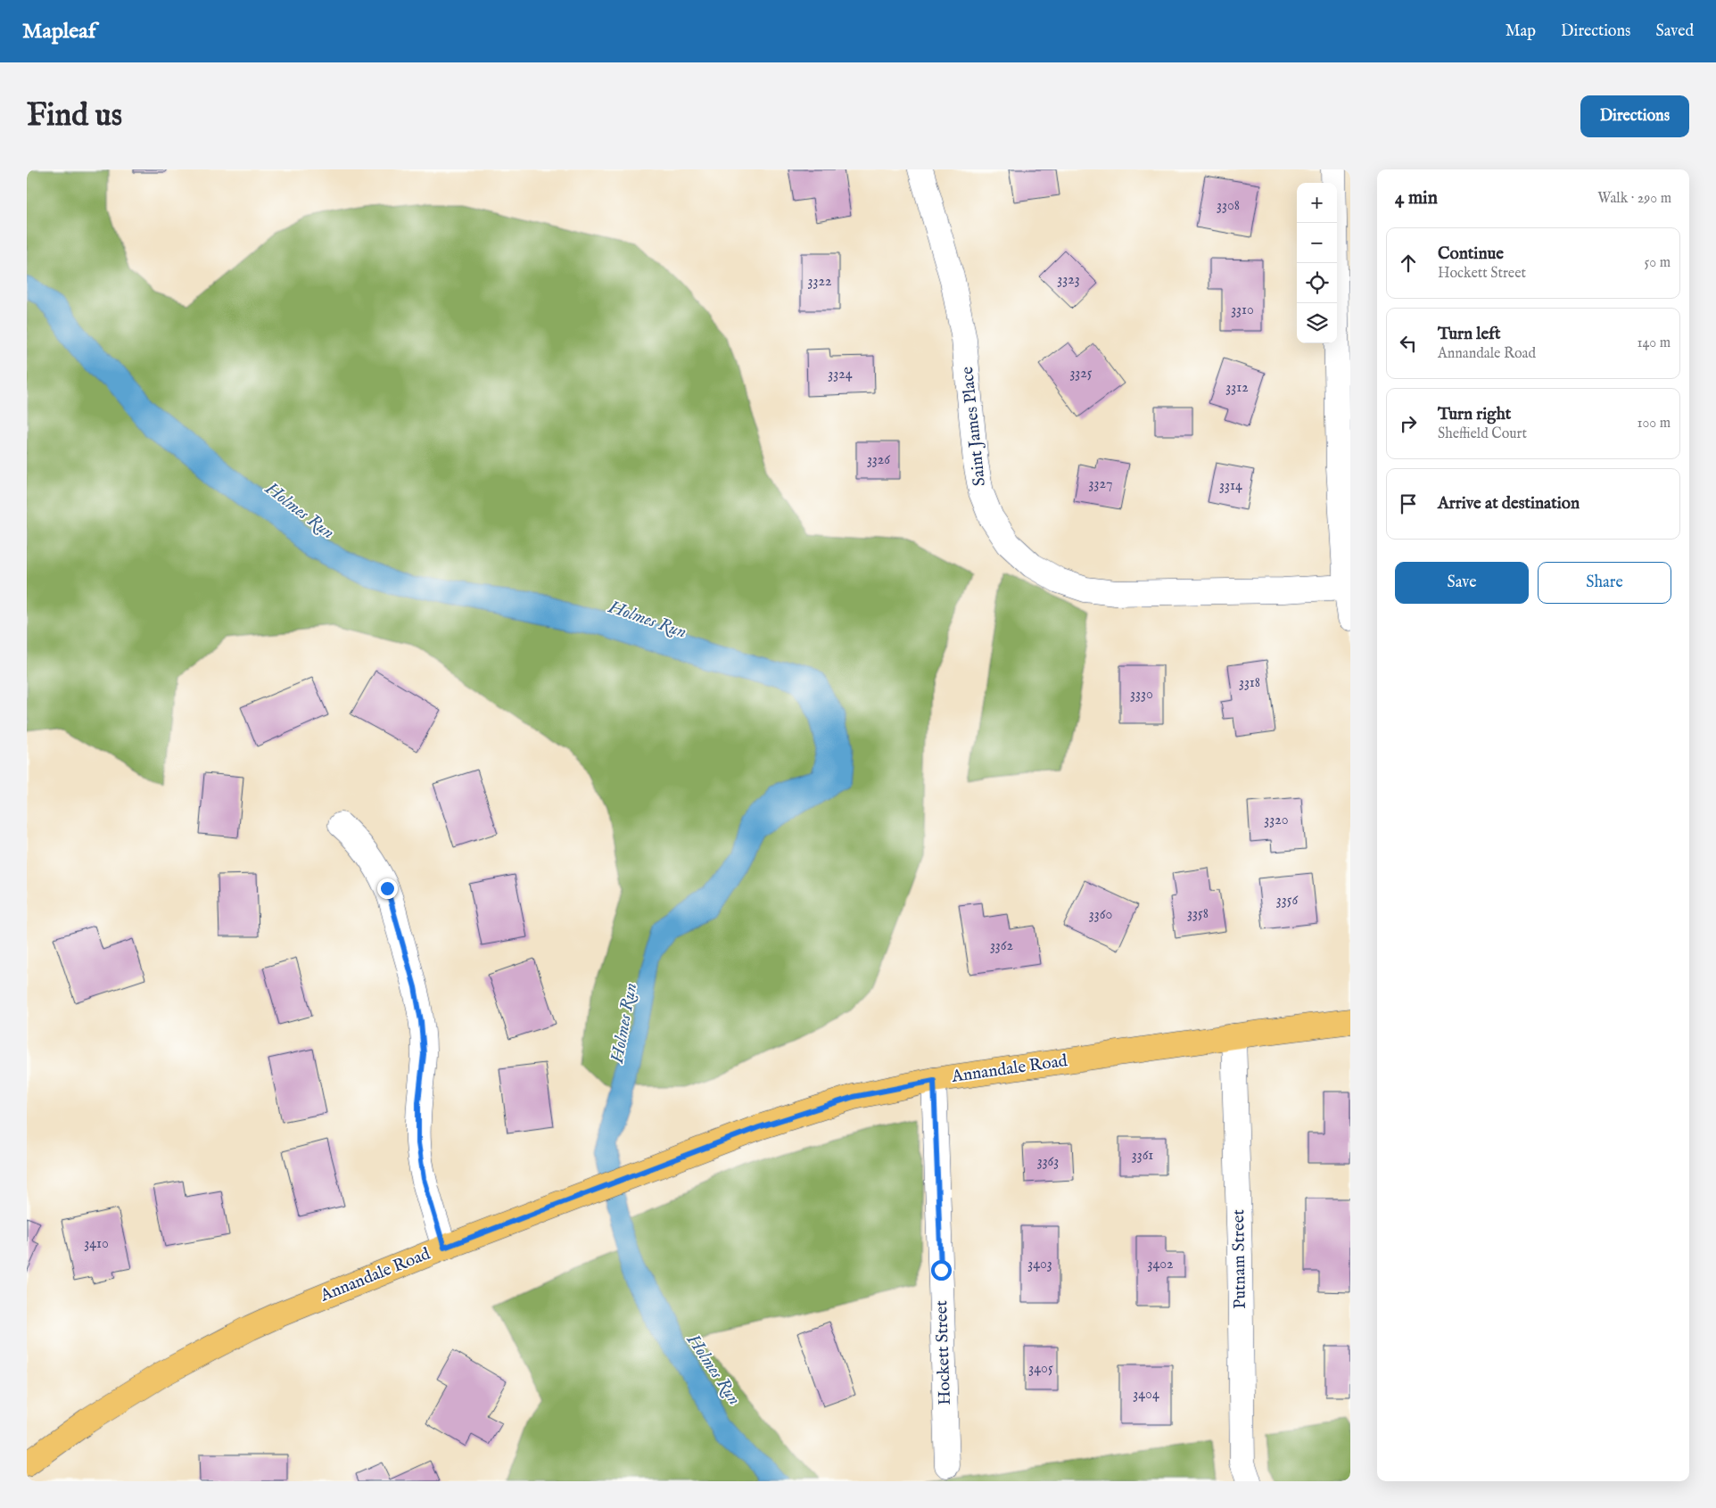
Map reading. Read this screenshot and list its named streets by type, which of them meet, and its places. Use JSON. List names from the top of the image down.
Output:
{
  "streets": {
    "main road": ["Annandale Road"],
    "street": ["Saint James Place", "Putnam Street", "Hockett Street"]
  },
  "crossings": [
    ["Annandale Road", "Putnam Street"],
    ["Annandale Road", "Hockett Street"]
  ],
  "water": ["Holmes Run"],
  "house_numbers": [
    "3308",
    "3323",
    "3322",
    "3310",
    "3325",
    "3324",
    "3312",
    "3326",
    "3327",
    "3314",
    "3318",
    "3330",
    "3320",
    "3356",
    "3358",
    "3360",
    "3362",
    "3361",
    "3363",
    "3410",
    "3403",
    "3402",
    "3405",
    "3404"
  ],
  "page": {
    "header": "Mapleaf",
    "nav": ["Map", "Directions", "Saved"],
    "buttons": [
      "Directions",
      ["Save", "Share"]
    ],
    "title": "Find us",
    "heading": ["4 min", "Walk · 290 m"],
    "map_buttons": ["+", "−"],
    "list": [
      ["Continue", "Hockett Street", "50 m"],
      ["Turn left", "Annandale Road", "140 m"],
      ["Turn right", "Sheffield Court", "100 m"],
      "Arrive at destination"
    ]
  }
}
